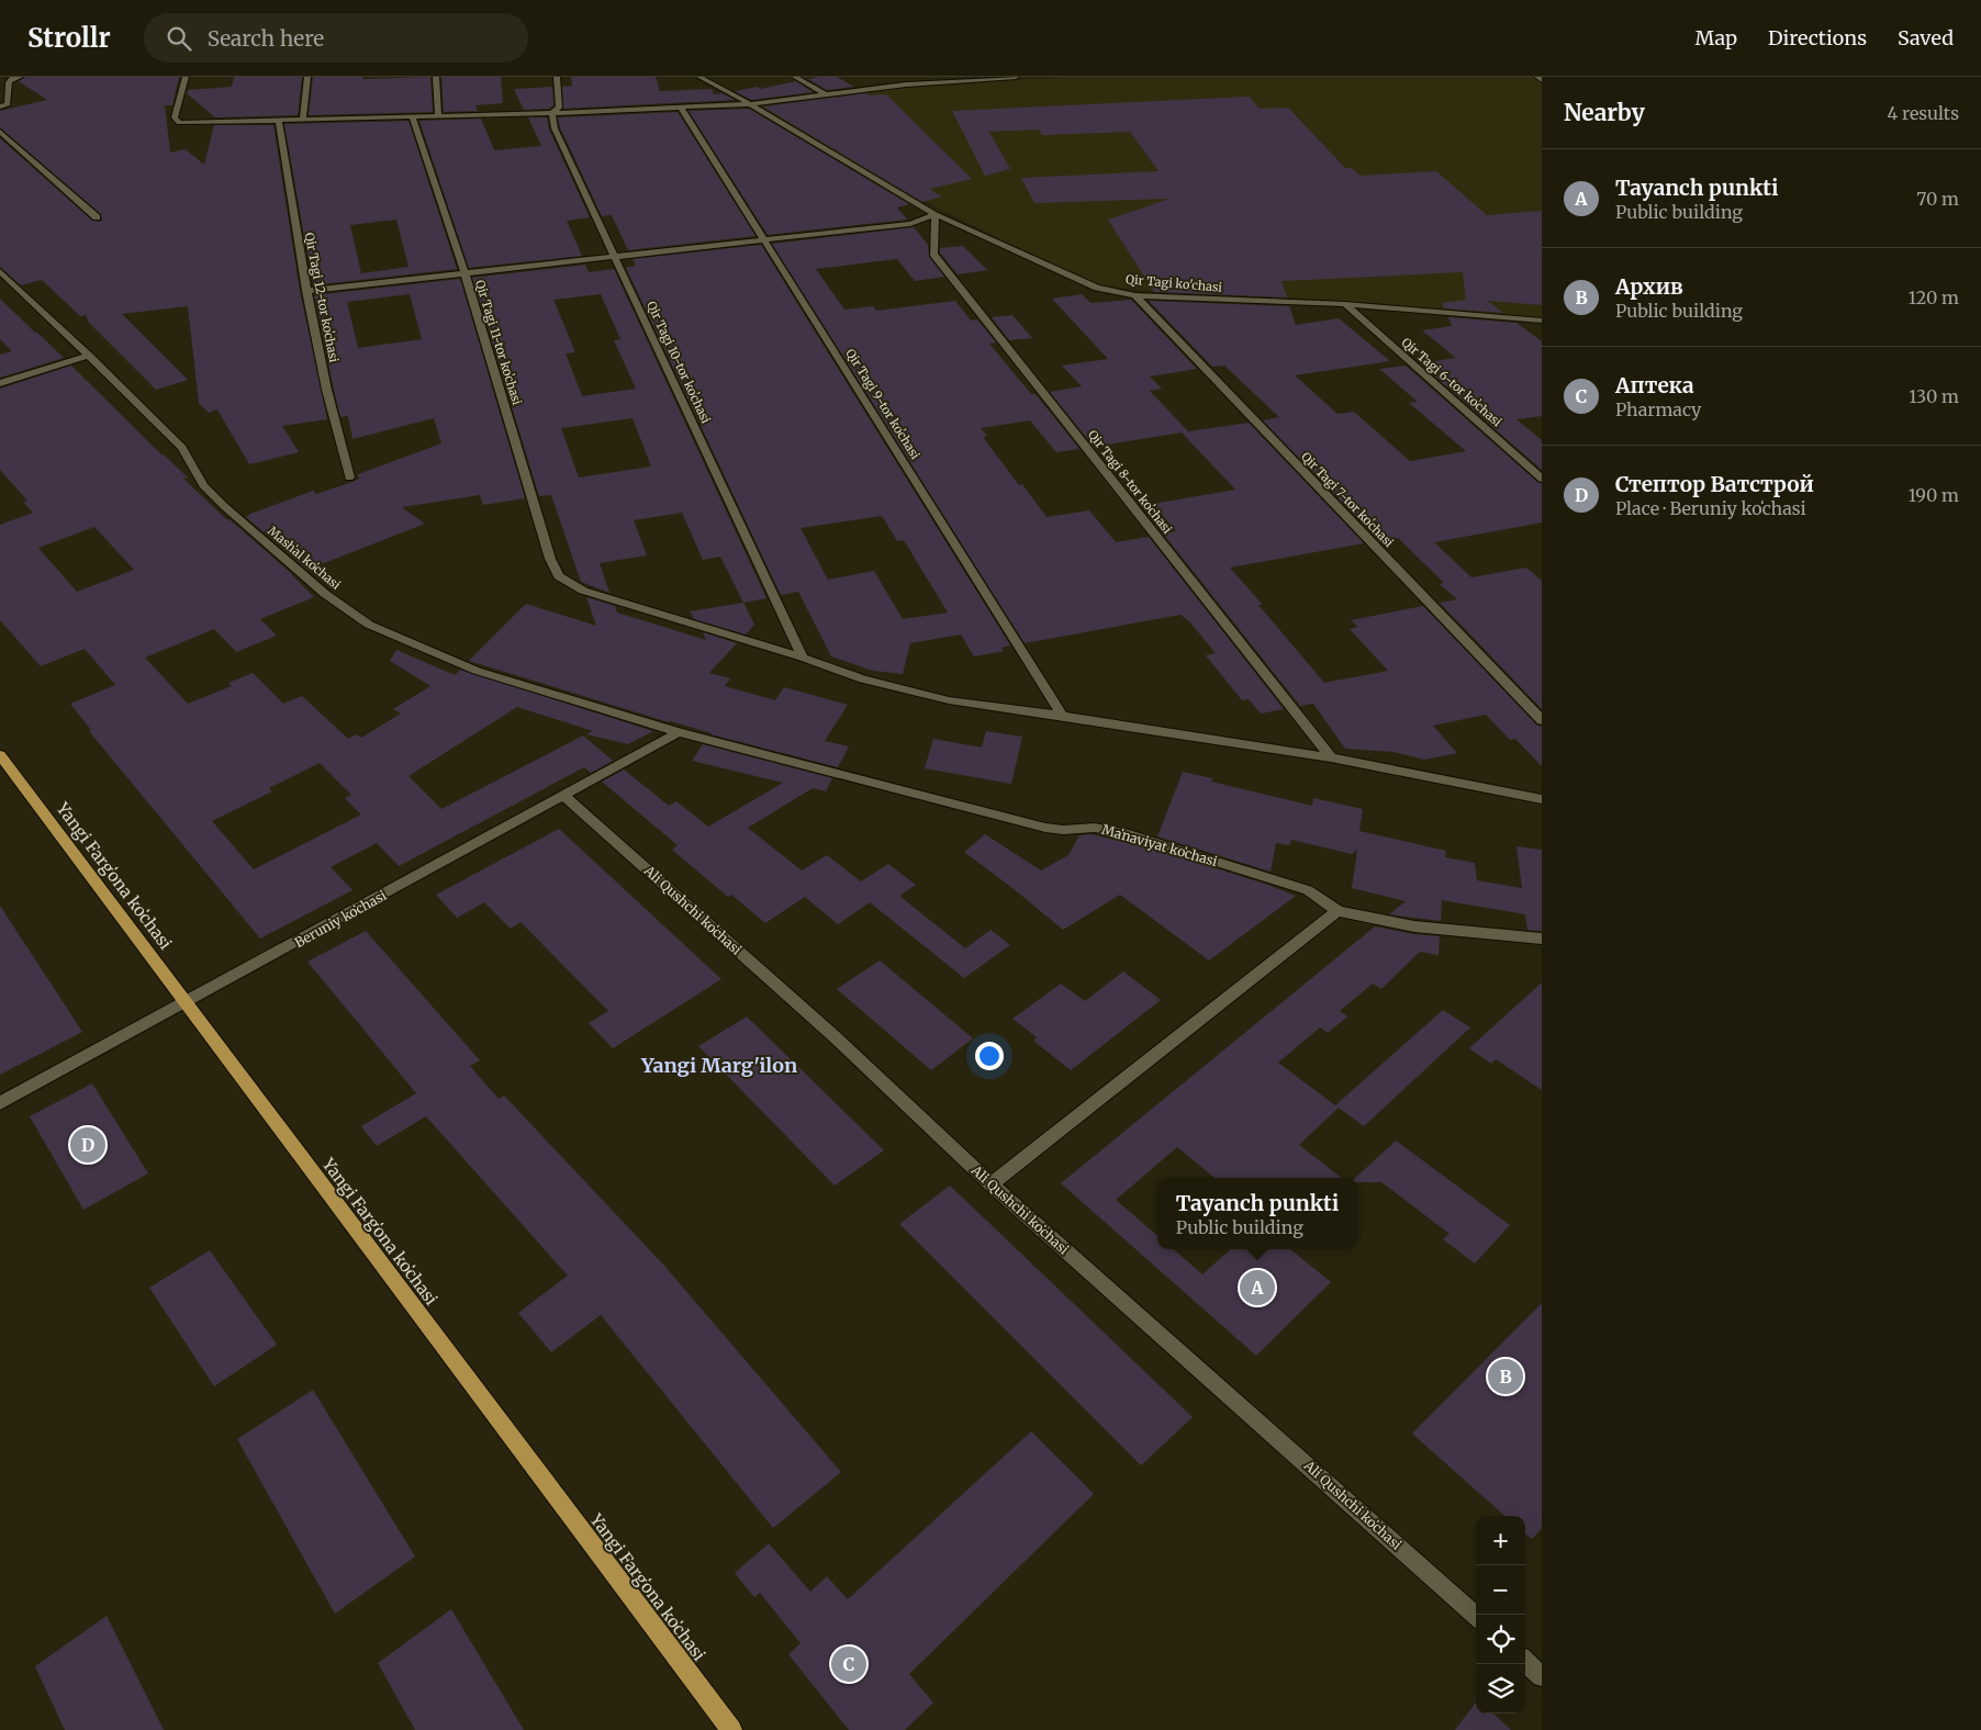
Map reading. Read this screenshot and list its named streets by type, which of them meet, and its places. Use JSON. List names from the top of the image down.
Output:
{
  "streets": {
    "main road": ["Yangi Fargʻona koʻchasi"],
    "street": [
      "Qir Tagi ko'chasi",
      "Qir Tagi 12-tor koʼchasi",
      "Qir Tagi 11-tor koʼchasi",
      "Qir Tagi 10-tor koʼchasi",
      "Qir Tagi 6-tor koʼchasi",
      "Qir Tagi 9-tor koʼchasi",
      "Qir Tagi 8-tor koʼchasi",
      "Qir Tagi 7-tor koʼchasi",
      "Mashʻal koʻchasi",
      "Maʻnaviyat koʻchasi",
      "Ali Qushchi koʻchasi",
      "Beruniy koʻchasi"
    ]
  },
  "crossings": [
    ["Qir Tagi ko'chasi", "Qir Tagi 6-tor koʼchasi"],
    ["Qir Tagi ko'chasi", "Qir Tagi 8-tor koʼchasi"],
    ["Qir Tagi ko'chasi", "Qir Tagi 7-tor koʼchasi"],
    ["Qir Tagi 11-tor koʼchasi", "Qir Tagi 10-tor koʼchasi"],
    ["Mashʻal koʻchasi", "Maʻnaviyat koʻchasi"],
    ["Mashʻal koʻchasi", "Beruniy koʻchasi"],
    ["Maʻnaviyat koʻchasi", "Beruniy koʻchasi"],
    ["Yangi Fargʻona koʻchasi", "Beruniy koʻchasi"],
    ["Ali Qushchi koʻchasi", "Beruniy koʻchasi"]
  ],
  "districts": ["Yangi Marg'ilon"],
  "page": {
    "header": "Strollr",
    "search": "Search here",
    "nav": ["Map", "Directions", "Saved"],
    "heading": ["Nearby", "4 results"],
    "list": [
      {
        "mark": "A",
        "name": "Tayanch punkti",
        "note": "Public building",
        "value": "70 m"
      },
      {
        "mark": "B",
        "name": "Архив",
        "note": "Public building",
        "value": "120 m"
      },
      {
        "mark": "C",
        "name": "Аптека",
        "note": "Pharmacy",
        "value": "130 m"
      },
      {
        "mark": "D",
        "name": "Стептор Ватстрой",
        "note": "Place · Beruniy koʻchasi",
        "value": "190 m"
      }
    ],
    "pins": [
      "D",
      "A",
      "B",
      "C"
    ],
    "popup": ["Tayanch punkti", "Public building"],
    "map_buttons": ["+", "−"]
  }
}
